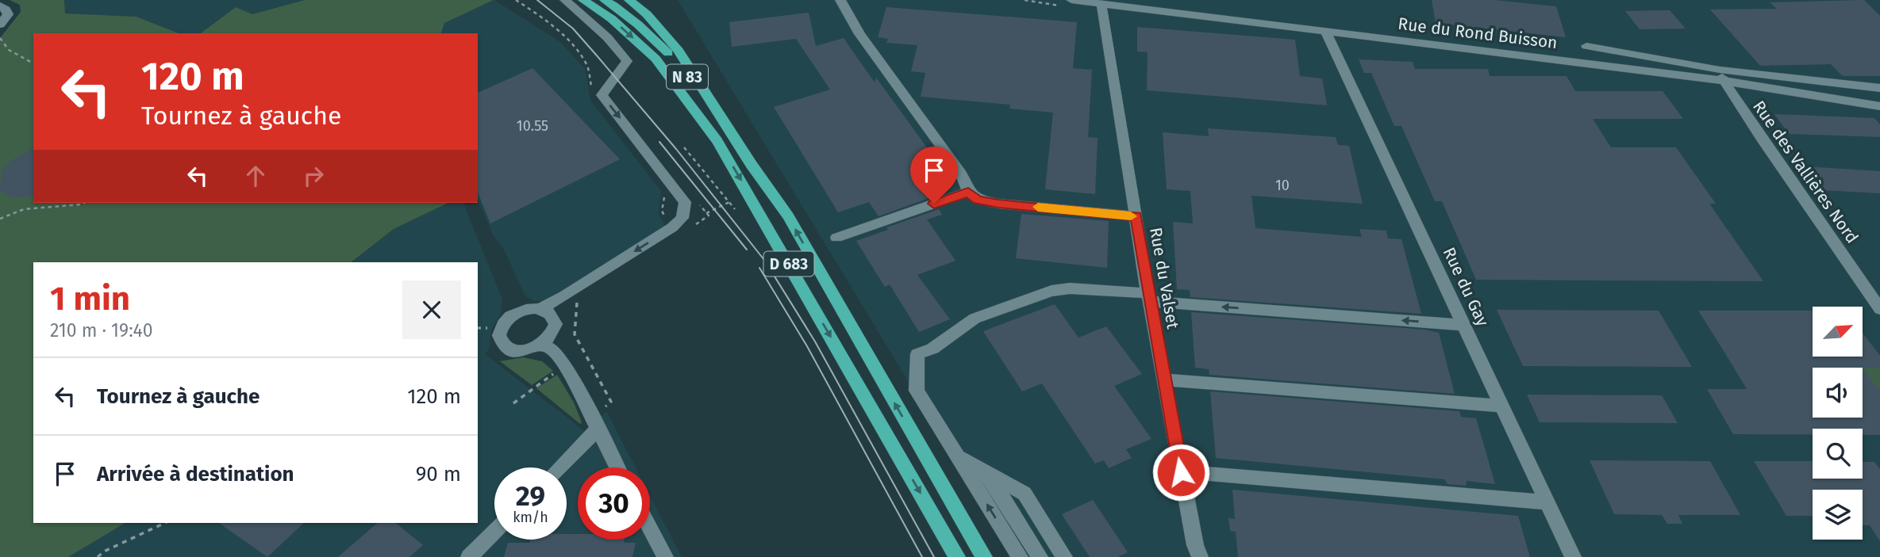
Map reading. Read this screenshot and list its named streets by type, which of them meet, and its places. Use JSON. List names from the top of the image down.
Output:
{
  "streets": {
    "main road": ["N 83", "D 683"],
    "street": [
      "Rue du Rond Buisson",
      "Rue des Vallières Nord",
      "Rue du Valset",
      "Rue du Gay"
    ]
  },
  "crossings": [
    ["Rue du Rond Buisson", "Rue des Vallières Nord"],
    ["Rue du Rond Buisson", "Rue du Valset"],
    ["Rue du Rond Buisson", "Rue du Gay"],
    ["N 83", "D 683"]
  ],
  "house_numbers": ["10.55", "10"],
  "north": "top right",
  "page": {
    "turn": ["120 m", "Tournez à gauche"],
    "heading": ["1 min", "210 m · 19:40"],
    "list": [
      {
        "name": "Tournez à gauche",
        "value": "120 m"
      },
      {
        "name": "Arrivée à destination",
        "value": "90 m"
      }
    ],
    "speed": "29 km/h",
    "limit": "30"
  }
}
